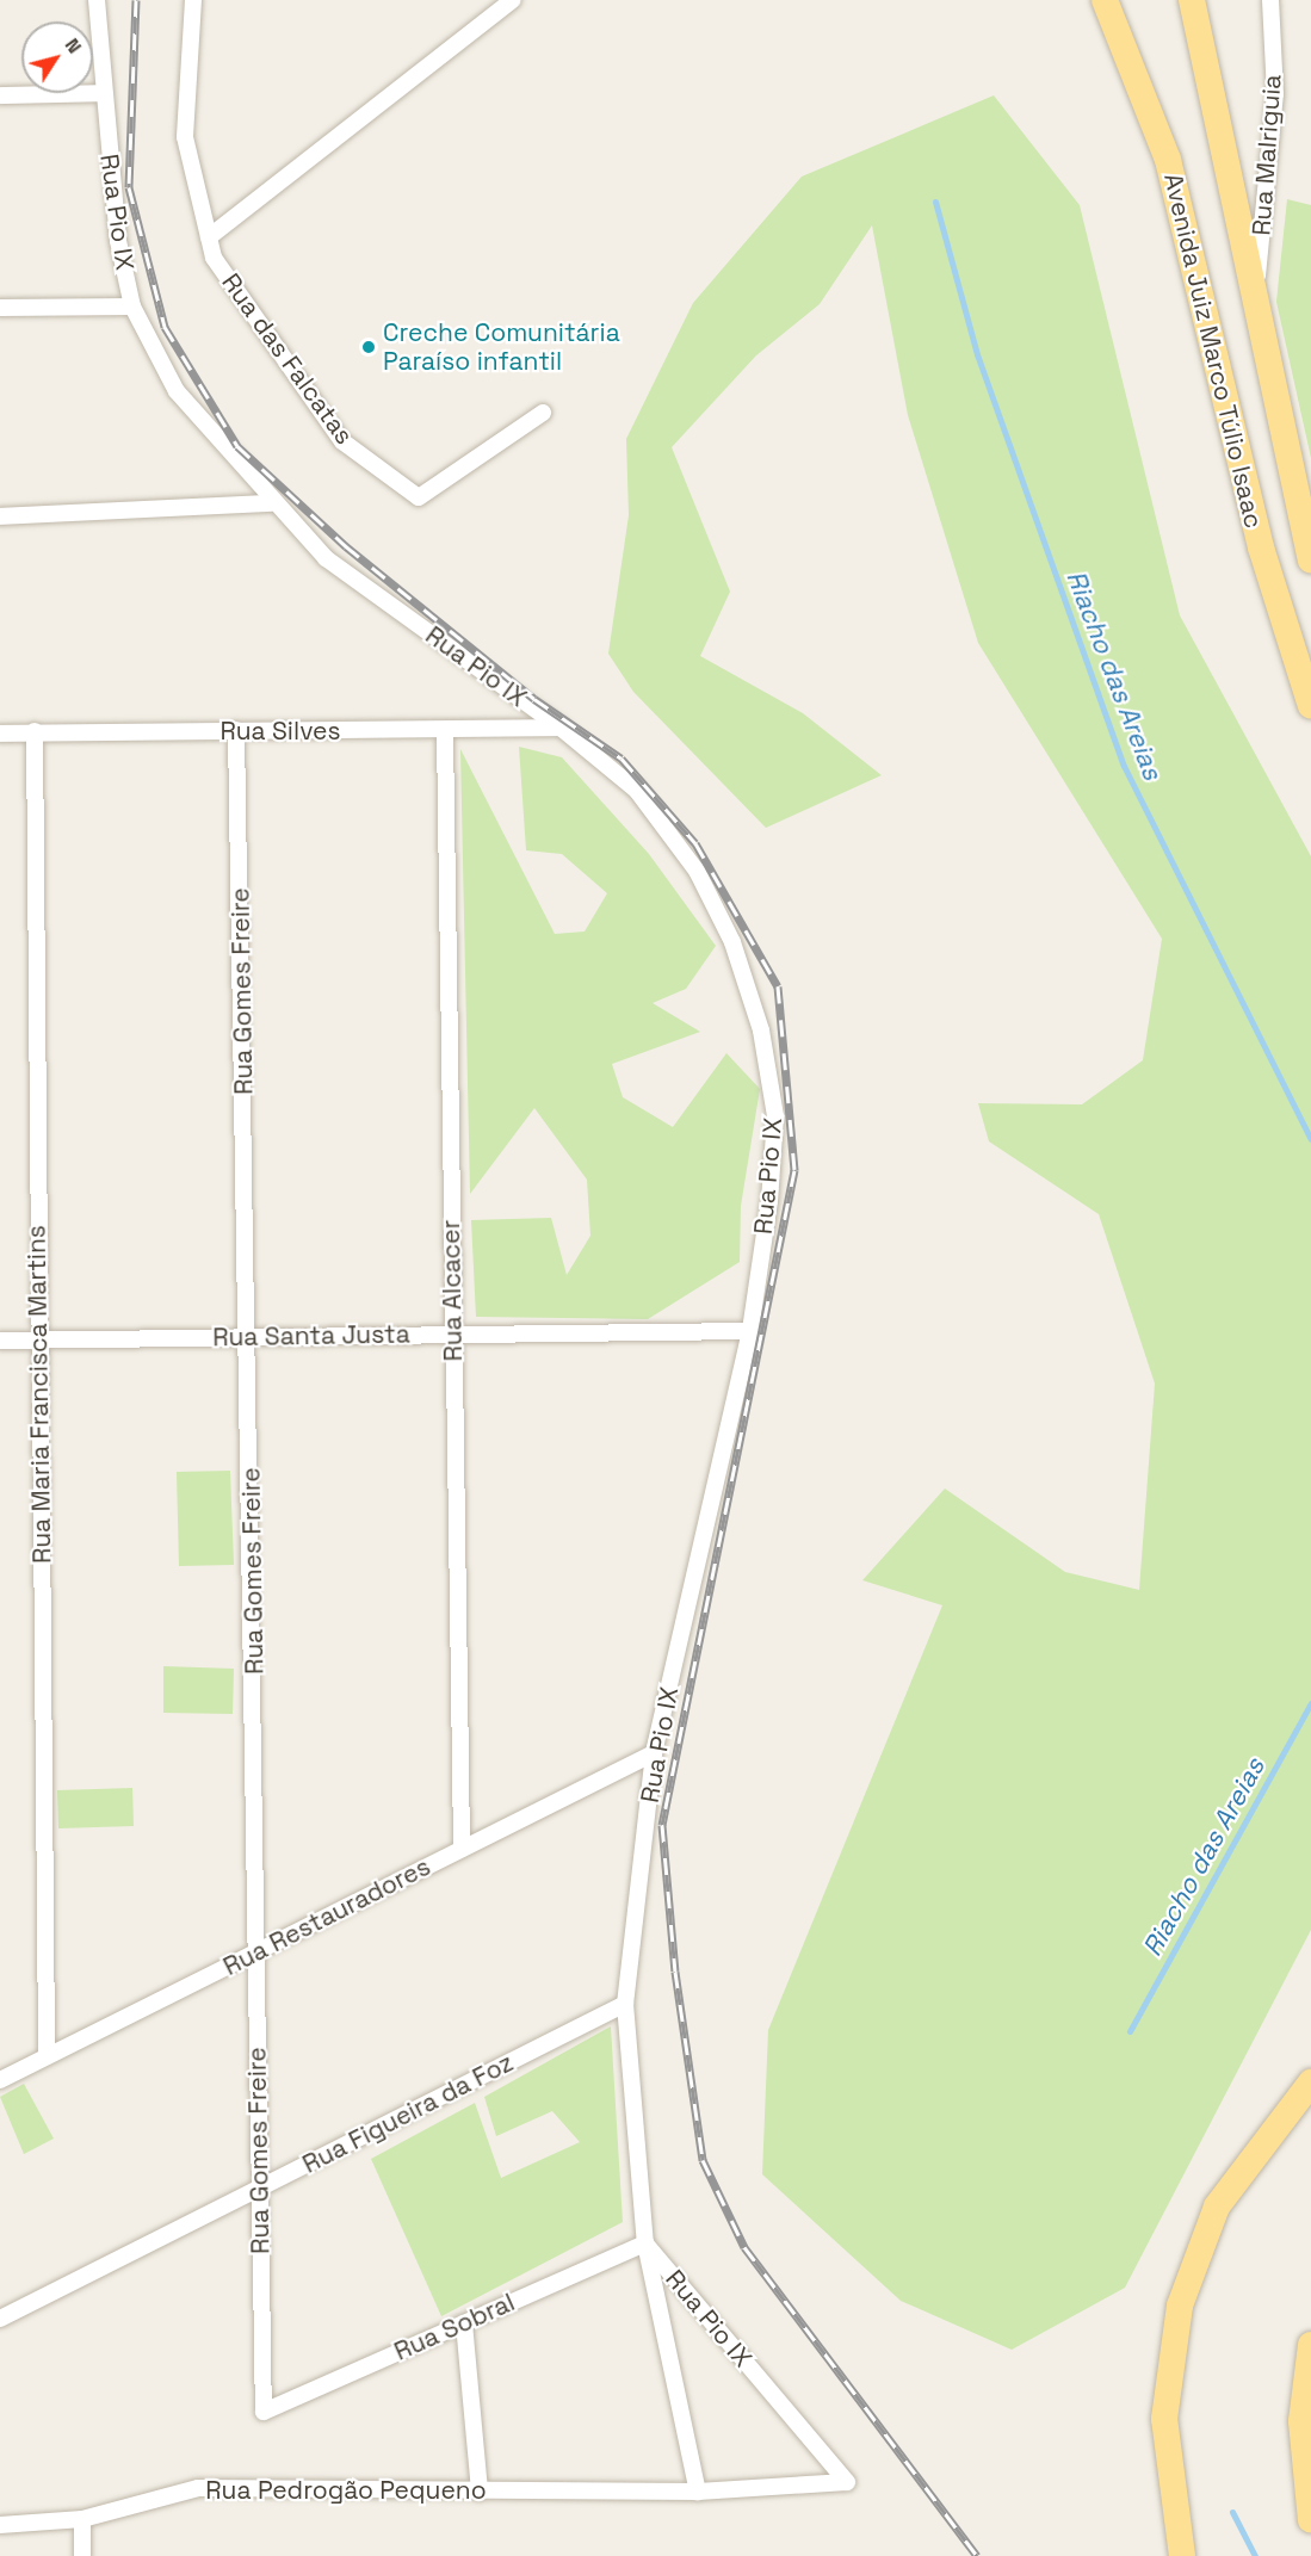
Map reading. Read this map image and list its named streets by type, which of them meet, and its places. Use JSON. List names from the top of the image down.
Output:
{
  "streets": {
    "main road": ["Avenida Juiz Marco Túlio Isaac"],
    "street": [
      "Rua Malriguia",
      "Rua Pio IX",
      "Rua das Falcatas",
      "Rua Silves",
      "Rua Gomes Freire",
      "Rua Alcacer",
      "Rua Santa Justa",
      "Rua Maria Francisca Martins",
      "Rua Restauradores",
      "Rua Figueira da Foz",
      "Rua Sobral",
      "Rua Pedrogão Pequeno"
    ]
  },
  "crossings": [
    ["Rua Malriguia", "Avenida Juiz Marco Túlio Isaac"],
    ["Rua Pio IX", "Rua Silves"],
    ["Rua Pio IX", "Rua Santa Justa"],
    ["Rua Pio IX", "Rua Restauradores"],
    ["Rua Pio IX", "Rua Figueira da Foz"],
    ["Rua Pio IX", "Rua Sobral"],
    ["Rua Pio IX", "Rua Pedrogão Pequeno"],
    ["Rua Silves", "Rua Gomes Freire"],
    ["Rua Silves", "Rua Alcacer"],
    ["Rua Silves", "Rua Maria Francisca Martins"],
    ["Rua Gomes Freire", "Rua Santa Justa"],
    ["Rua Gomes Freire", "Rua Restauradores"],
    ["Rua Gomes Freire", "Rua Figueira da Foz"],
    ["Rua Gomes Freire", "Rua Sobral"],
    ["Rua Alcacer", "Rua Santa Justa"],
    ["Rua Alcacer", "Rua Restauradores"],
    ["Rua Santa Justa", "Rua Maria Francisca Martins"],
    ["Rua Maria Francisca Martins", "Rua Restauradores"]
  ],
  "water": ["Riacho das Areias"],
  "places": ["Creche Comunitária Paraíso infantil"],
  "north": "top right"
}
